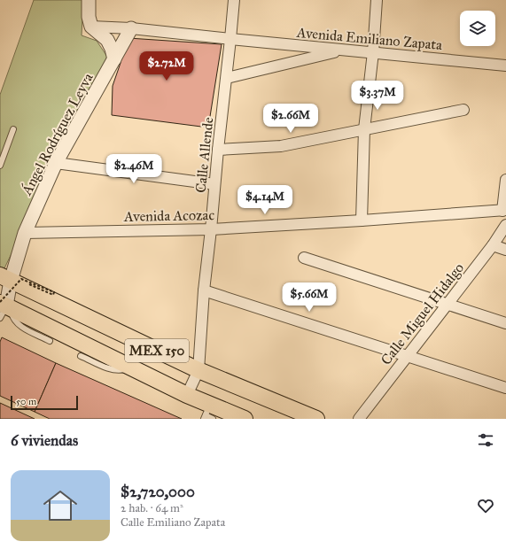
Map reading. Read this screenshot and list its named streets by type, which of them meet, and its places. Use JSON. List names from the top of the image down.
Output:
{
  "streets": {
    "main road": ["MEX 150"],
    "street": [
      "Avenida Emiliano Zapata",
      "Ángel Rodríguez Leyva",
      "Calle Allende",
      "Avenida Acozac",
      "Calle Miguel Hidalgo"
    ]
  },
  "crossings": [
    ["Avenida Emiliano Zapata", "Ángel Rodríguez Leyva"],
    ["Avenida Emiliano Zapata", "Calle Allende"],
    ["Ángel Rodríguez Leyva", "Avenida Acozac"],
    ["Ángel Rodríguez Leyva", "MEX 150"],
    ["Calle Allende", "Avenida Acozac"],
    ["Calle Allende", "MEX 150"]
  ],
  "scale_bar": "50 m",
  "page": {
    "price": [
      "$2.72M",
      "$3.37M",
      "$2.66M",
      "$2.46M",
      "$4.14M",
      "$5.66M"
    ],
    "scale": "50 m",
    "heading": "6 viviendas",
    "list": [
      {
        "name": "$2,720,000",
        "note": "2 hab. · 64 m² · Calle Emiliano Zapata"
      }
    ]
  }
}
